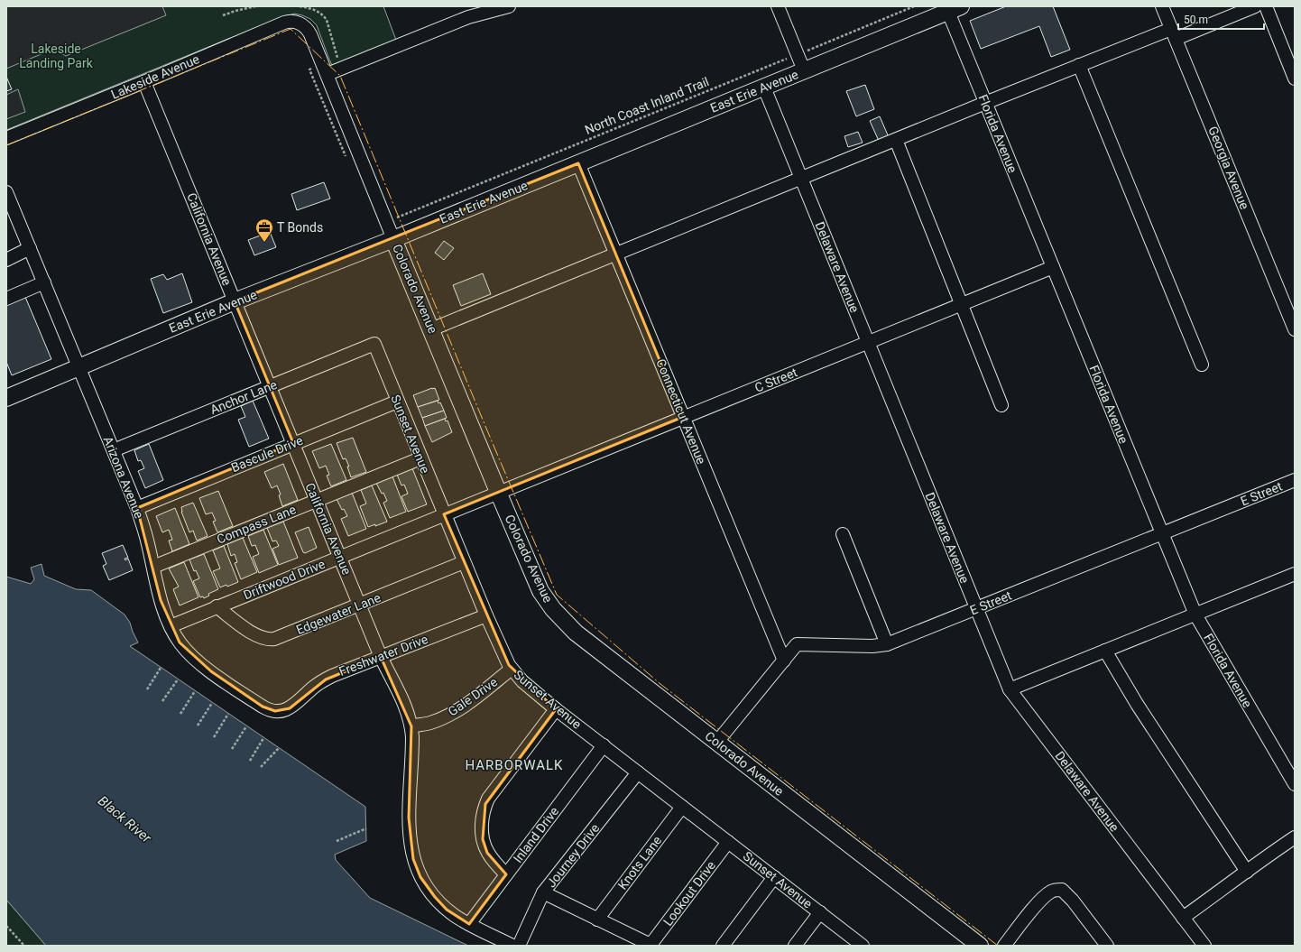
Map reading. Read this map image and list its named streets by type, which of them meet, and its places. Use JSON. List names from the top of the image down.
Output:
{
  "streets": {
    "main road": ["East Erie Avenue", "Colorado Avenue"],
    "street": [
      "Lakeside Avenue",
      "Florida Avenue",
      "Georgia Avenue",
      "California Avenue",
      "Delaware Avenue",
      "C Street",
      "Anchor Lane",
      "Connecticut Avenue",
      "Sunset Avenue",
      "Bascule Drive",
      "Arizona Avenue",
      "E Street",
      "Compass Lane",
      "Driftwood Drive",
      "Edgewater Lane",
      "Freshwater Drive",
      "Gale Drive",
      "Inland Drive",
      "Journey Drive",
      "Knots Lane",
      "Lookout Drive"
    ],
    "path": ["North Coast Inland Trail"]
  },
  "crossings": [
    ["Lakeside Avenue", "California Avenue"],
    ["Lakeside Avenue", "Colorado Avenue"],
    ["East Erie Avenue", "Florida Avenue"],
    ["East Erie Avenue", "California Avenue"],
    ["East Erie Avenue", "Delaware Avenue"],
    ["East Erie Avenue", "Colorado Avenue"],
    ["East Erie Avenue", "Connecticut Avenue"],
    ["East Erie Avenue", "Arizona Avenue"],
    ["North Coast Inland Trail", "Colorado Avenue"],
    ["Florida Avenue", "C Street"],
    ["Florida Avenue", "E Street"],
    ["California Avenue", "Anchor Lane"],
    ["California Avenue", "Bascule Drive"],
    ["California Avenue", "Compass Lane"],
    ["California Avenue", "Driftwood Drive"],
    ["California Avenue", "Edgewater Lane"],
    ["California Avenue", "Freshwater Drive"],
    ["California Avenue", "Gale Drive"],
    ["California Avenue", "Inland Drive"],
    ["Delaware Avenue", "C Street"],
    ["Delaware Avenue", "E Street"],
    ["Colorado Avenue", "C Street"],
    ["Colorado Avenue", "E Street"],
    ["Colorado Avenue", "Driftwood Drive"],
    ["C Street", "Connecticut Avenue"],
    ["C Street", "Driftwood Drive"],
    ["Anchor Lane", "Sunset Avenue"],
    ["Anchor Lane", "Arizona Avenue"],
    ["Connecticut Avenue", "E Street"],
    ["Sunset Avenue", "Bascule Drive"],
    ["Sunset Avenue", "Compass Lane"],
    ["Sunset Avenue", "Driftwood Drive"],
    ["Sunset Avenue", "Edgewater Lane"],
    ["Sunset Avenue", "Freshwater Drive"],
    ["Sunset Avenue", "Gale Drive"],
    ["Sunset Avenue", "Inland Drive"],
    ["Sunset Avenue", "Journey Drive"],
    ["Sunset Avenue", "Knots Lane"],
    ["Sunset Avenue", "Lookout Drive"],
    ["Bascule Drive", "Arizona Avenue"],
    ["Arizona Avenue", "Compass Lane"],
    ["Arizona Avenue", "Driftwood Drive"],
    ["Arizona Avenue", "Freshwater Drive"],
    ["Driftwood Drive", "Edgewater Lane"]
  ],
  "districts": ["HARBORWALK"],
  "water": ["Black River"],
  "parks": ["Lakeside Landing Park"],
  "places": {
    "office": ["T Bonds"]
  },
  "scale_bar": "50 m"
}
